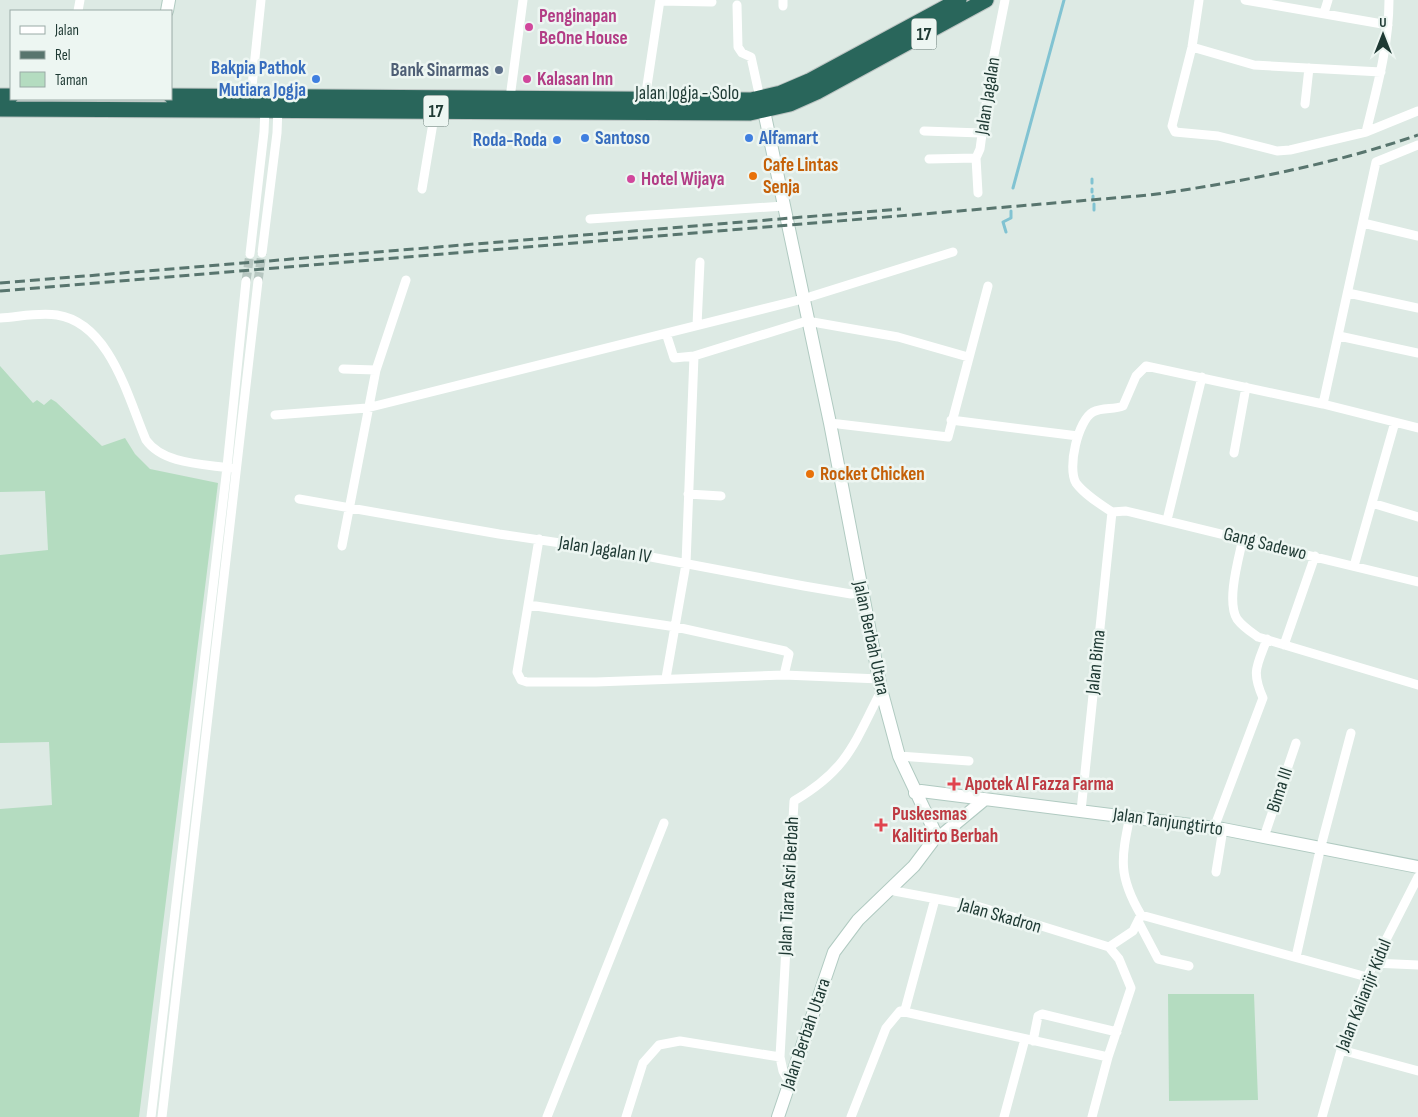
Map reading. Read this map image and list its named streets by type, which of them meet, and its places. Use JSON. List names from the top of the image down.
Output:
{
  "streets": {
    "highway": ["17", "Jalan Jogja - Solo"],
    "main road": ["Jalan Berbah Utara", "Jalan Tanjungtirto"],
    "street": [
      "Jalan Jagalan",
      "Gang Sadewo",
      "Jalan Jagalan IV",
      "Jalan Bima",
      "Bima III",
      "Jalan Tiara Asri Berbah",
      "Jalan Skadron",
      "Jalan Kalianjir Kidul"
    ]
  },
  "crossings": [
    ["Jalan Jogja - Solo", "Jalan Berbah Utara"],
    ["Gang Sadewo", "Jalan Bima"],
    ["Jalan Jagalan IV", "Jalan Berbah Utara"],
    ["Jalan Berbah Utara", "Jalan Tanjungtirto"],
    ["Jalan Berbah Utara", "Jalan Tiara Asri Berbah"],
    ["Jalan Berbah Utara", "Jalan Skadron"],
    ["Jalan Bima", "Jalan Tanjungtirto"],
    ["Bima III", "Jalan Tanjungtirto"]
  ],
  "places": {
    "other": [
      "Penginapan BeOne House",
      "Bank Sinarmas",
      "Bakpia Pathok Mutiara Jogja",
      "Kalasan Inn",
      "Santoso",
      "Alfamart",
      "Roda-Roda",
      "Cafe Lintas Senja",
      "Hotel Wijaya",
      "Rocket Chicken"
    ],
    "health": ["Apotek Al Fazza Farma", "Puskesmas Kalitirto Berbah"]
  },
  "legend": ["Jalan", "Rel", "Taman"],
  "north": "top"
}
